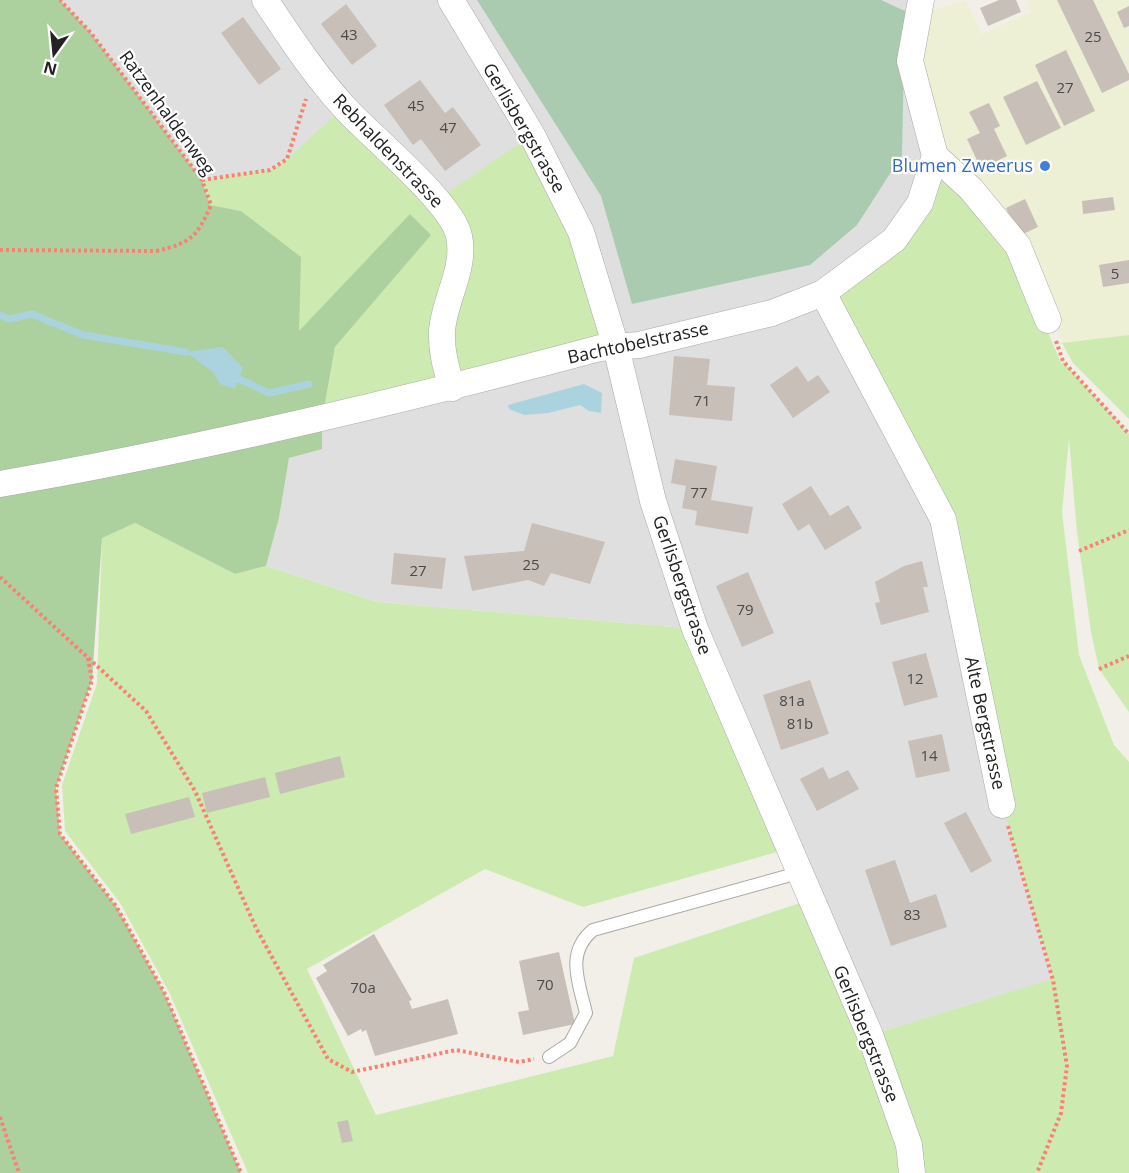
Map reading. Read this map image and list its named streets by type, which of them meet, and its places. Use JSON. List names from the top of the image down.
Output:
{
  "streets": {
    "street": [
      "Gerlisbergstrasse",
      "Rebhaldenstrasse",
      "Bachtobelstrasse",
      "Alte Bergstrasse"
    ],
    "path": ["Ratzenhaldenweg"]
  },
  "crossings": [
    ["Gerlisbergstrasse", "Bachtobelstrasse"],
    ["Rebhaldenstrasse", "Bachtobelstrasse"],
    ["Bachtobelstrasse", "Alte Bergstrasse"]
  ],
  "places": ["Blumen Zweerus"],
  "house_numbers": [
    "43",
    "25",
    "27",
    "45",
    "47",
    "5",
    "71",
    "77",
    "25",
    "27",
    "79",
    "12",
    "81a",
    "81b",
    "14",
    "83",
    "70",
    "70a"
  ],
  "north": "bottom"
}
